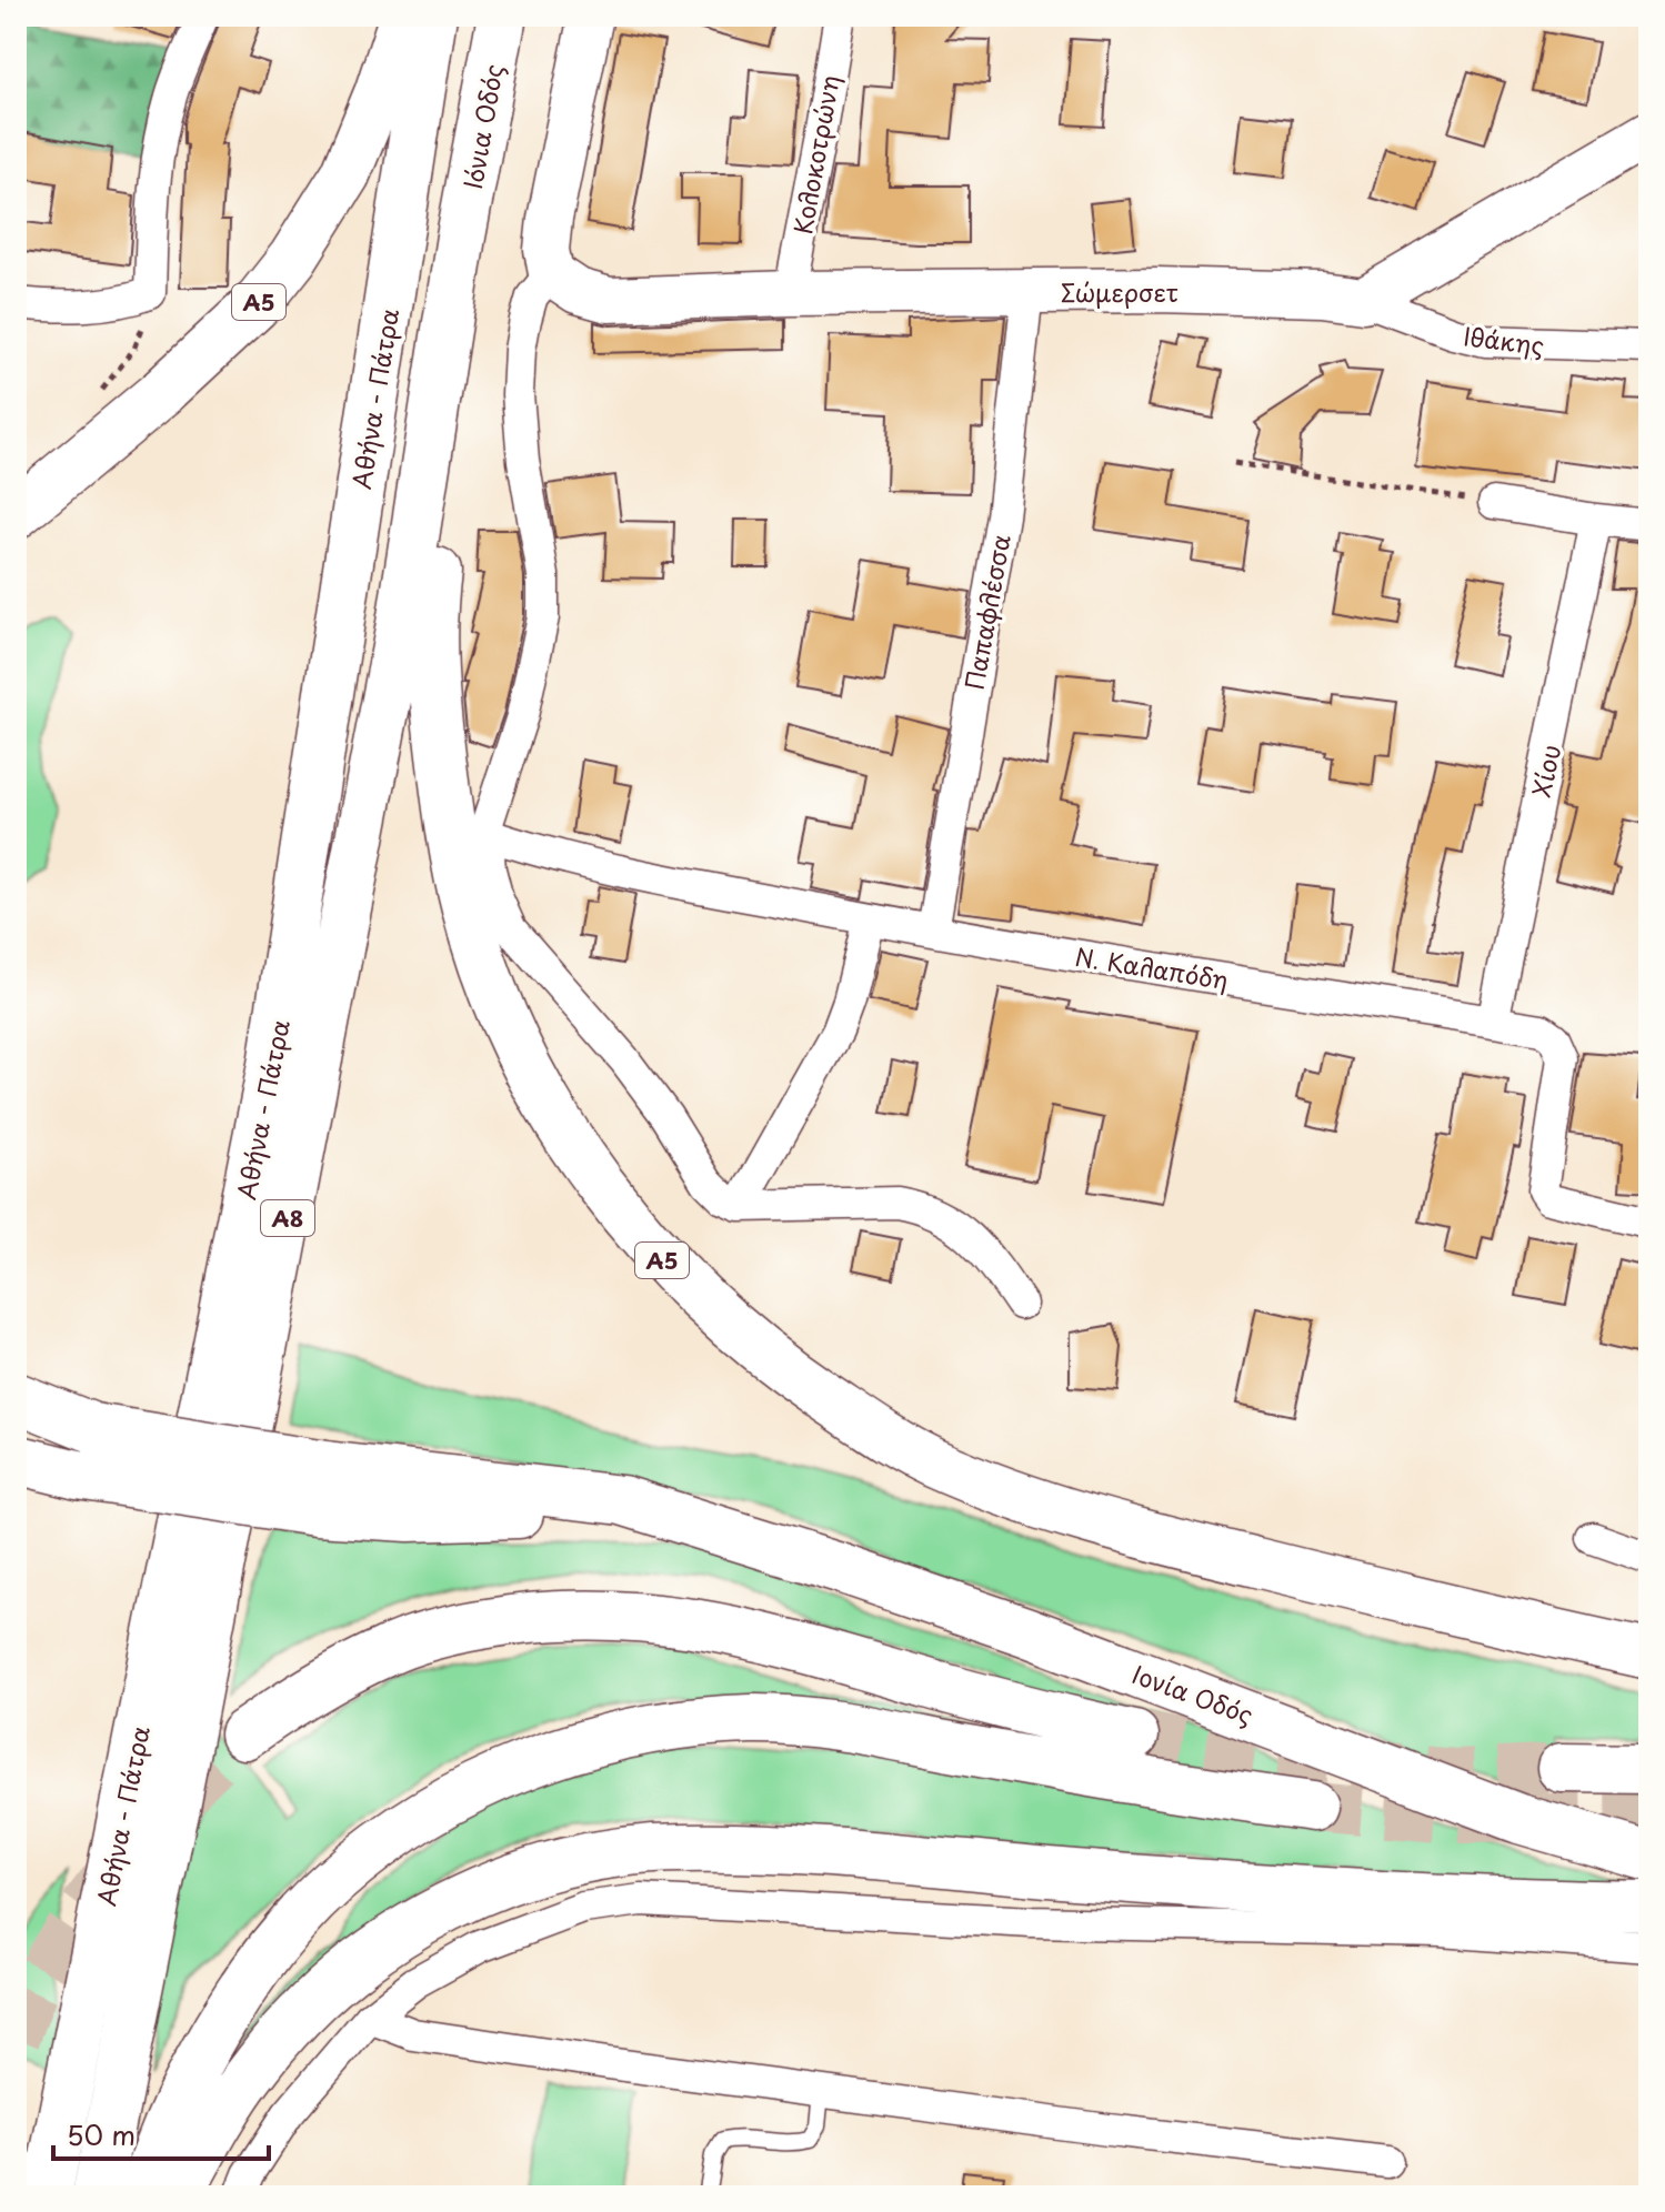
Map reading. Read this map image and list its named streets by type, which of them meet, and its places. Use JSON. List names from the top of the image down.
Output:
{
  "streets": {
    "highway": [
      "Ιόνια Οδός",
      "Α5",
      "Αθήνα - Πάτρα",
      "Α8",
      "Ιονία Οδός"
    ],
    "street": [
      "Κολοκοτρώνη",
      "Σώμερσετ",
      "Ιθάκης",
      "Παπαφλέσσα",
      "Χίου",
      "Ν. Καλαπόδη"
    ]
  },
  "crossings": [
    ["Ιόνια Οδός", "Α5"],
    ["Ιόνια Οδός", "Αθήνα - Πάτρα"],
    ["Κολοκοτρώνη", "Σώμερσετ"],
    ["Σώμερσετ", "Ιθάκης"],
    ["Σώμερσετ", "Παπαφλέσσα"],
    ["Α5", "Αθήνα - Πάτρα"],
    ["Παπαφλέσσα", "Ν. Καλαπόδη"],
    ["Χίου", "Ν. Καλαπόδη"]
  ],
  "scale_bar": "50 m"
}
